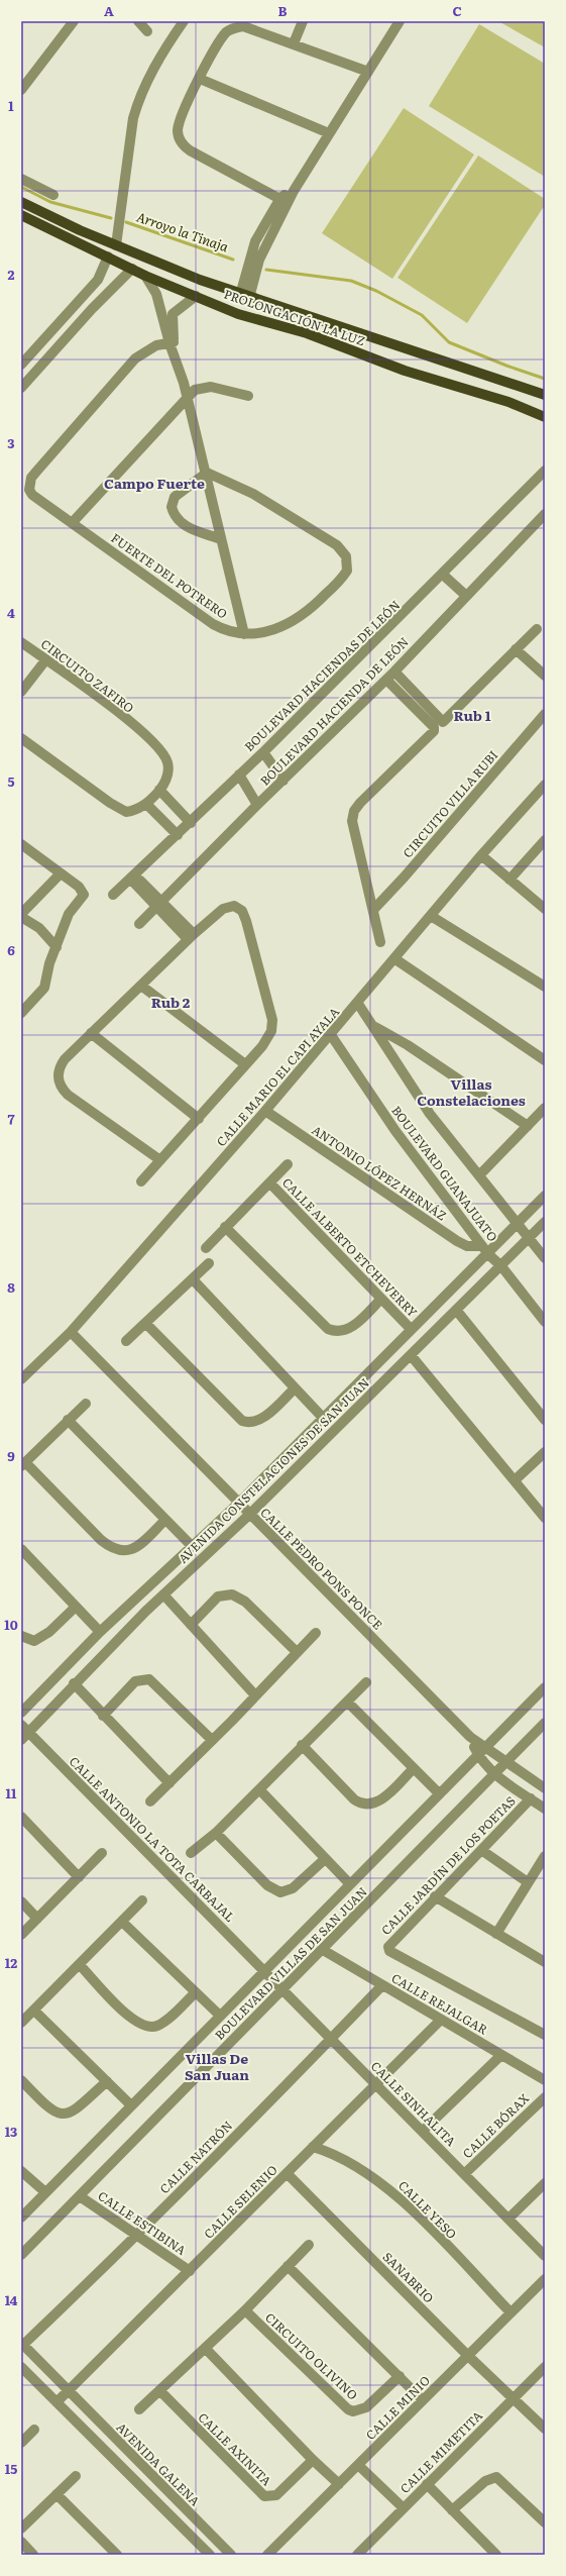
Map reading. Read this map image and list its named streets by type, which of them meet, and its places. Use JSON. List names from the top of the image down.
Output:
{
  "streets": {
    "main road": ["PROLONGACIÓN LA LUZ"],
    "street": [
      "FUERTE DEL POTRERO",
      "CIRCUITO ZAFIRO",
      "BOULEVARD HACIENDAS DE LEÓN",
      "BOULEVARD HACIENDA DE LEÓN",
      "CIRCUITO VILLA RUBI",
      "CALLE MARIO EL CAPI AYALA",
      "ANTONIO LÓPEZ HERNÁZ",
      "BOULEVARD GUANAJUATO",
      "CALLE ALBERTO ETCHEVERRY",
      "AVENIDA CONSTELACIONES DE SAN JUAN",
      "CALLE PEDRO PONS PONCE",
      "CALLE ANTONIO LA TOTA CARBAJAL",
      "CALLE JARDÍN DE LOS POETAS",
      "BOULEVARD VILLAS DE SAN JUAN",
      "CALLE REJALGAR",
      "CALLE SINHALITA",
      "CALLE BÓRAX",
      "CALLE NATRÓN",
      "CALLE SELENIO",
      "CALLE YESO",
      "CALLE ESTIBINA",
      "SANABRIO",
      "CIRCUITO OLIVINO",
      "CALLE MINIO",
      "CALLE AXINITA",
      "CALLE MIMETITA",
      "AVENIDA GALENA"
    ]
  },
  "crossings": [
    ["CALLE MARIO EL CAPI AYALA", "ANTONIO LÓPEZ HERNÁZ"],
    ["CALLE MARIO EL CAPI AYALA", "BOULEVARD GUANAJUATO"],
    ["CALLE MARIO EL CAPI AYALA", "CALLE PEDRO PONS PONCE"],
    ["ANTONIO LÓPEZ HERNÁZ", "BOULEVARD GUANAJUATO"],
    ["ANTONIO LÓPEZ HERNÁZ", "AVENIDA CONSTELACIONES DE SAN JUAN"],
    ["BOULEVARD GUANAJUATO", "AVENIDA CONSTELACIONES DE SAN JUAN"],
    ["CALLE ALBERTO ETCHEVERRY", "AVENIDA CONSTELACIONES DE SAN JUAN"],
    ["AVENIDA CONSTELACIONES DE SAN JUAN", "CALLE PEDRO PONS PONCE"],
    ["AVENIDA CONSTELACIONES DE SAN JUAN", "CALLE ANTONIO LA TOTA CARBAJAL"],
    ["CALLE PEDRO PONS PONCE", "CALLE JARDÍN DE LOS POETAS"],
    ["CALLE PEDRO PONS PONCE", "BOULEVARD VILLAS DE SAN JUAN"],
    ["CALLE ANTONIO LA TOTA CARBAJAL", "BOULEVARD VILLAS DE SAN JUAN"],
    ["CALLE ANTONIO LA TOTA CARBAJAL", "CALLE SINHALITA"],
    ["BOULEVARD VILLAS DE SAN JUAN", "CALLE REJALGAR"],
    ["BOULEVARD VILLAS DE SAN JUAN", "CALLE SINHALITA"],
    ["BOULEVARD VILLAS DE SAN JUAN", "CALLE ESTIBINA"],
    ["CALLE REJALGAR", "CALLE NATRÓN"],
    ["CALLE REJALGAR", "CALLE SELENIO"],
    ["CALLE SINHALITA", "CALLE BÓRAX"],
    ["CALLE SINHALITA", "CALLE NATRÓN"],
    ["CALLE SINHALITA", "CALLE SELENIO"],
    ["CALLE NATRÓN", "CALLE ESTIBINA"],
    ["CALLE NATRÓN", "AVENIDA GALENA"],
    ["CALLE SELENIO", "CALLE YESO"],
    ["CALLE SELENIO", "CALLE ESTIBINA"],
    ["CALLE SELENIO", "SANABRIO"],
    ["CALLE SELENIO", "AVENIDA GALENA"],
    ["CALLE YESO", "CALLE MINIO"],
    ["SANABRIO", "CALLE MINIO"],
    ["SANABRIO", "CALLE MIMETITA"]
  ],
  "districts": [
    "Campo Fuerte",
    "Rub 1",
    "Rub 2",
    "Villas Constelaciones",
    "Villas De San Juan"
  ],
  "water": ["Arroyo la Tinaja"],
  "grid": {
    "columns": ["A", "B", "C"],
    "rows": [
      "1",
      "2",
      "3",
      "4",
      "5",
      "6",
      "7",
      "8",
      "9",
      "10",
      "11",
      "12",
      "13",
      "14",
      "15"
    ]
  }
}
